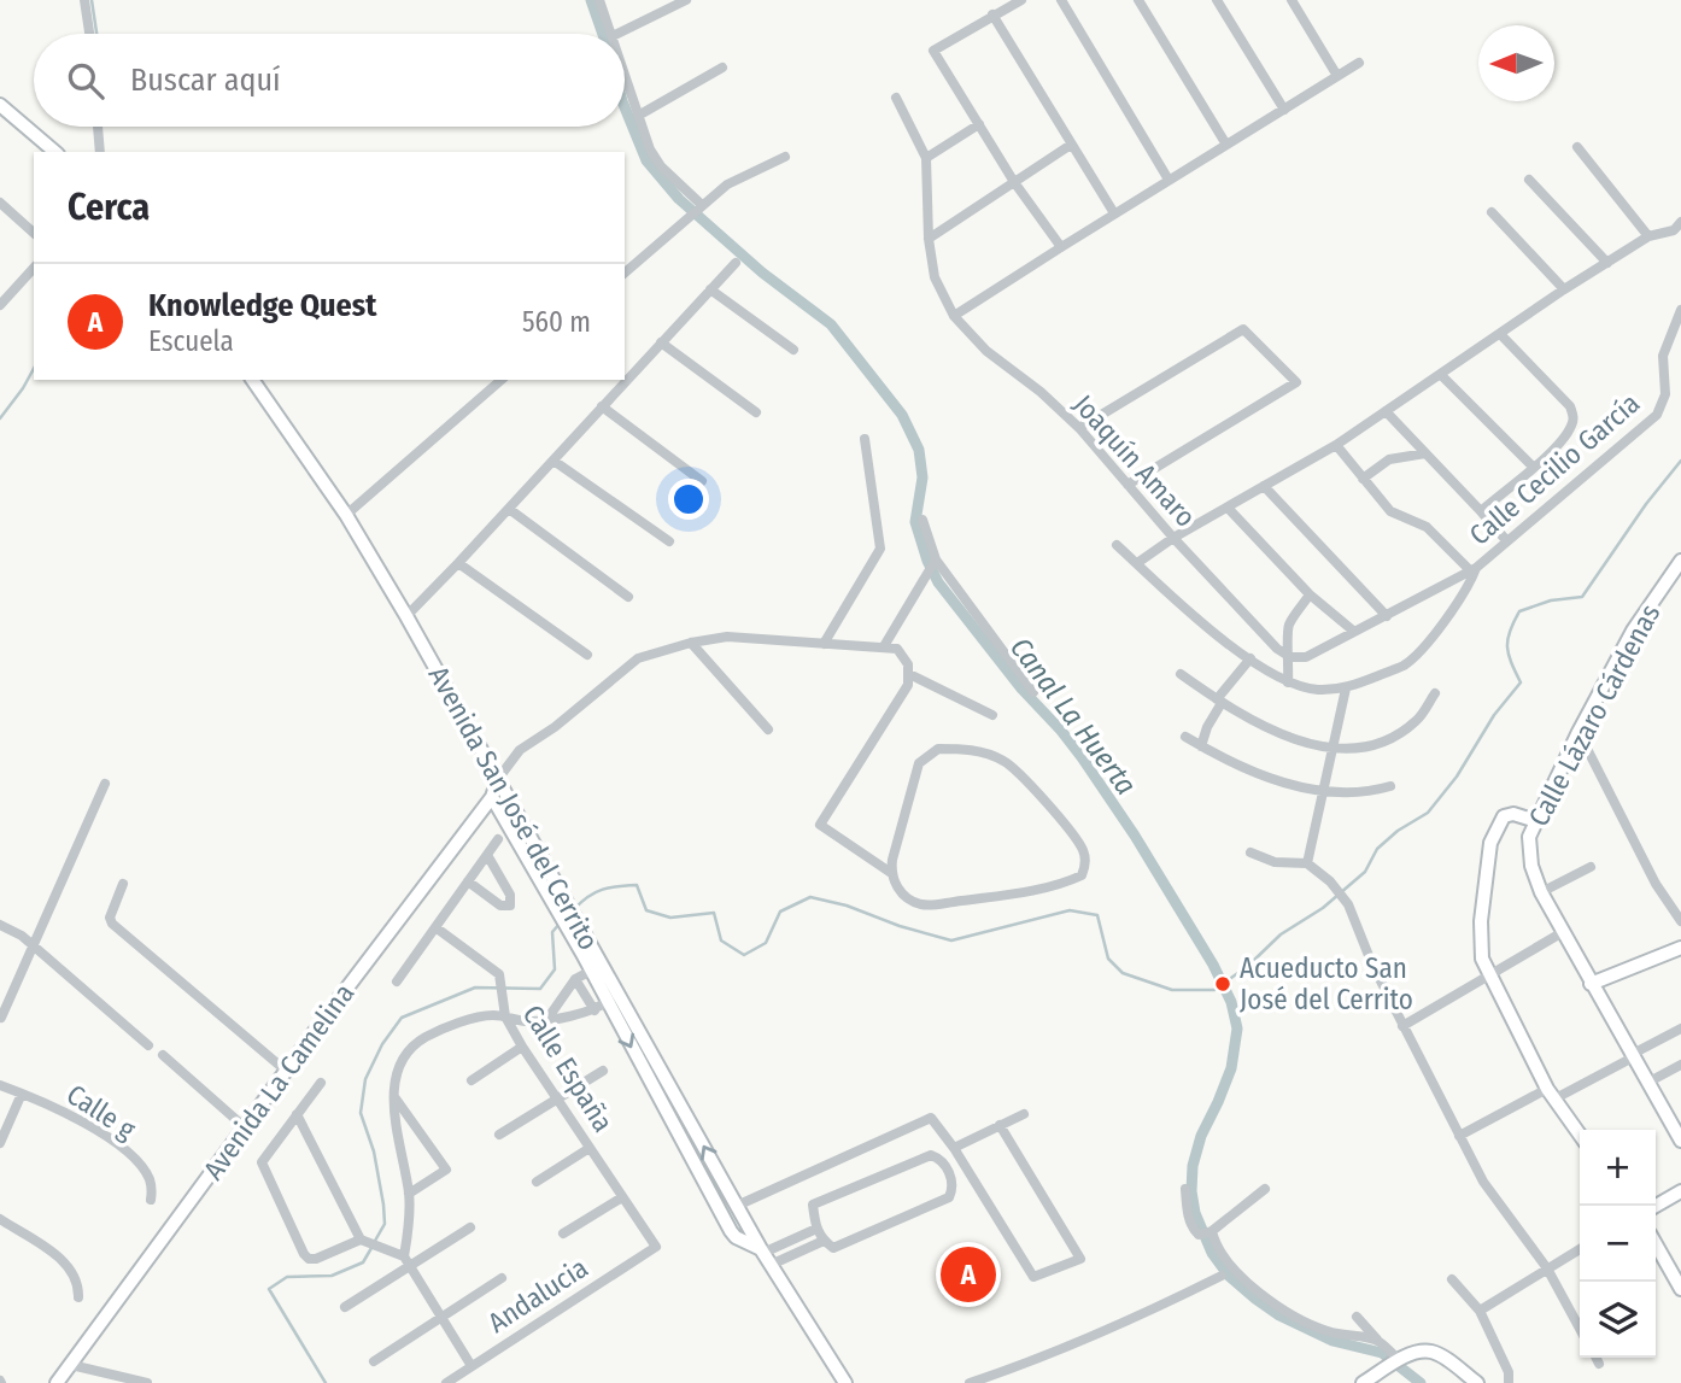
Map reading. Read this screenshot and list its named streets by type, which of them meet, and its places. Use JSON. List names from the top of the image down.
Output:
{
  "streets": {
    "street": [
      "Joaquín Amaro",
      "Calle Cecilio García",
      "Calle Lázaro Cárdenas",
      "Avenida San José del Cerrito",
      "Calle España",
      "Avenida La Camelina",
      "Calle g",
      "Andalucia"
    ]
  },
  "crossings": [
    ["Avenida San José del Cerrito", "Calle España"],
    ["Avenida San José del Cerrito", "Avenida La Camelina"],
    ["Calle España", "Andalucia"]
  ],
  "water": ["Canal La Huerta"],
  "places": ["Acueducto San José del Cerrito"],
  "north": "left",
  "page": {
    "search": "Buscar aquí",
    "heading": "Cerca",
    "list": [
      {
        "mark": "A",
        "name": "Knowledge Quest",
        "note": "Escuela",
        "value": "560 m"
      }
    ],
    "map_buttons": ["+", "−"],
    "pins": "A"
  }
}
